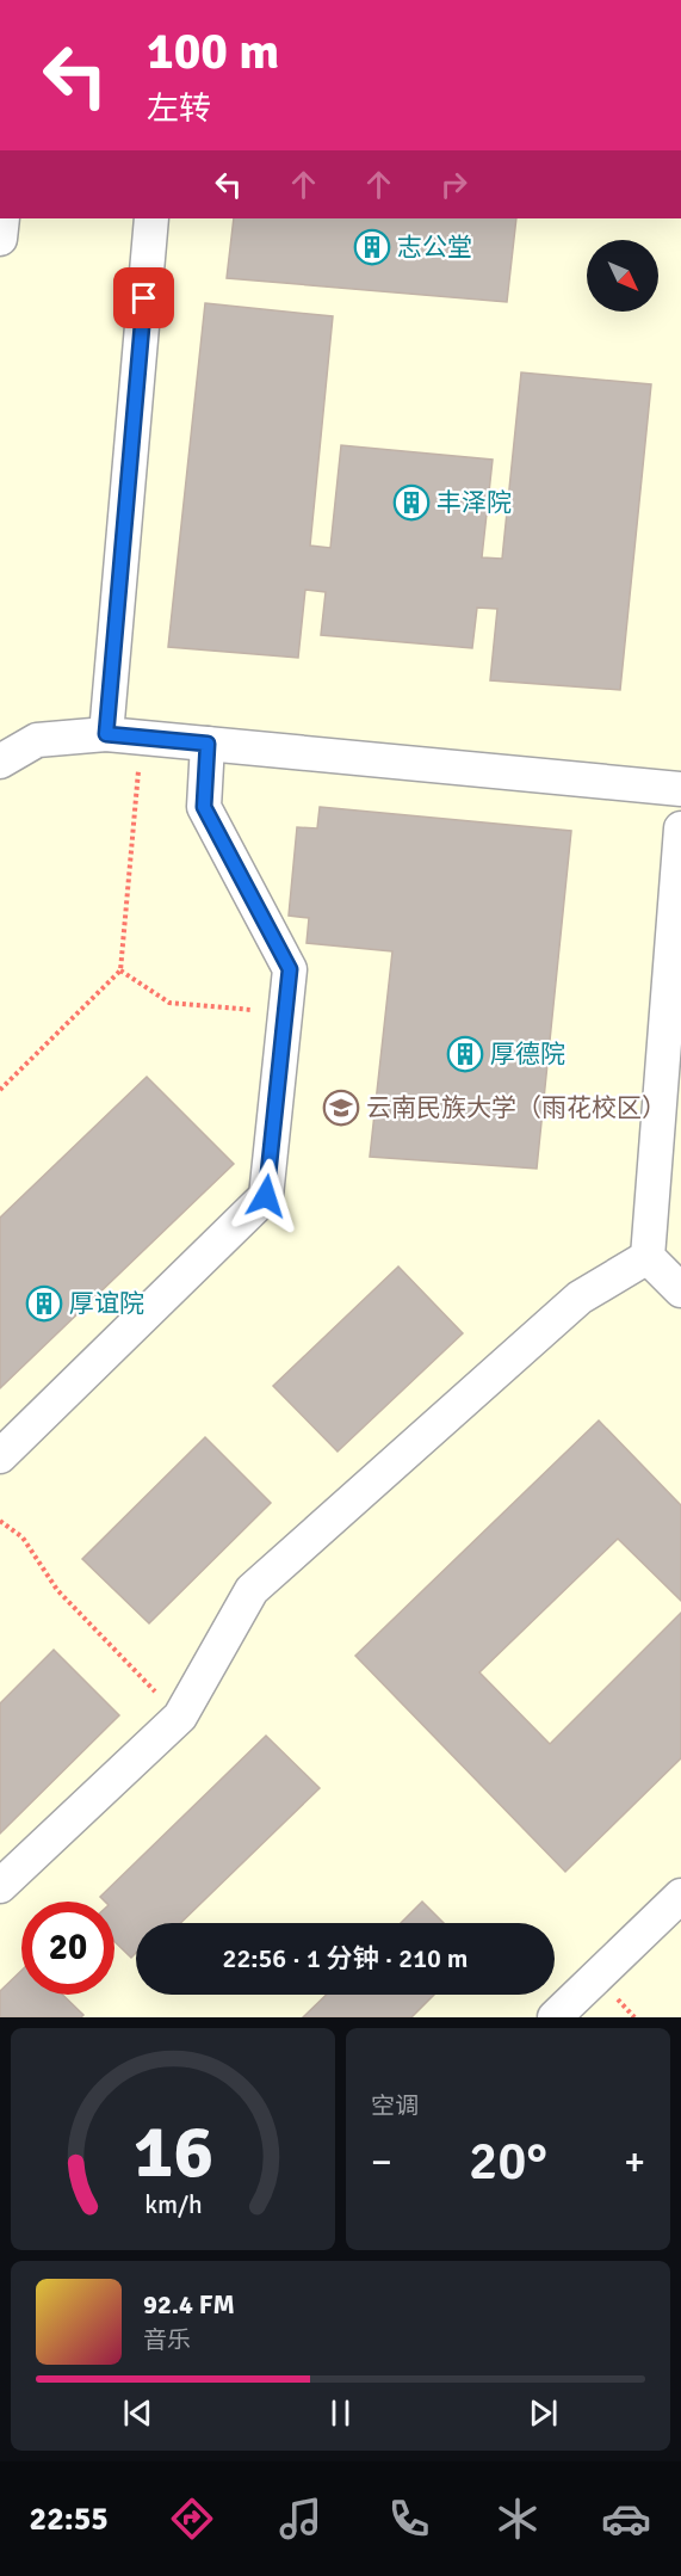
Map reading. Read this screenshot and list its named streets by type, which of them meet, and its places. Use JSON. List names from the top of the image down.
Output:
{
  "places": {
    "building": [
      "志公堂",
      "丰泽院",
      "厚德院",
      "厚谊院"
    ],
    "school or university": ["云南民族大学（雨花校区）"]
  },
  "north": "bottom right",
  "page": {
    "turn": ["100 m", "左转"],
    "limit": "20",
    "trip": "22:56 · 1 分钟 · 210 m",
    "tile": "空调",
    "heat": ["−", "20°", "+"],
    "song": ["92.4 FM", "音乐"],
    "tabs": "22:55",
    "gauge": ["16", "km/h"]
  }
}
